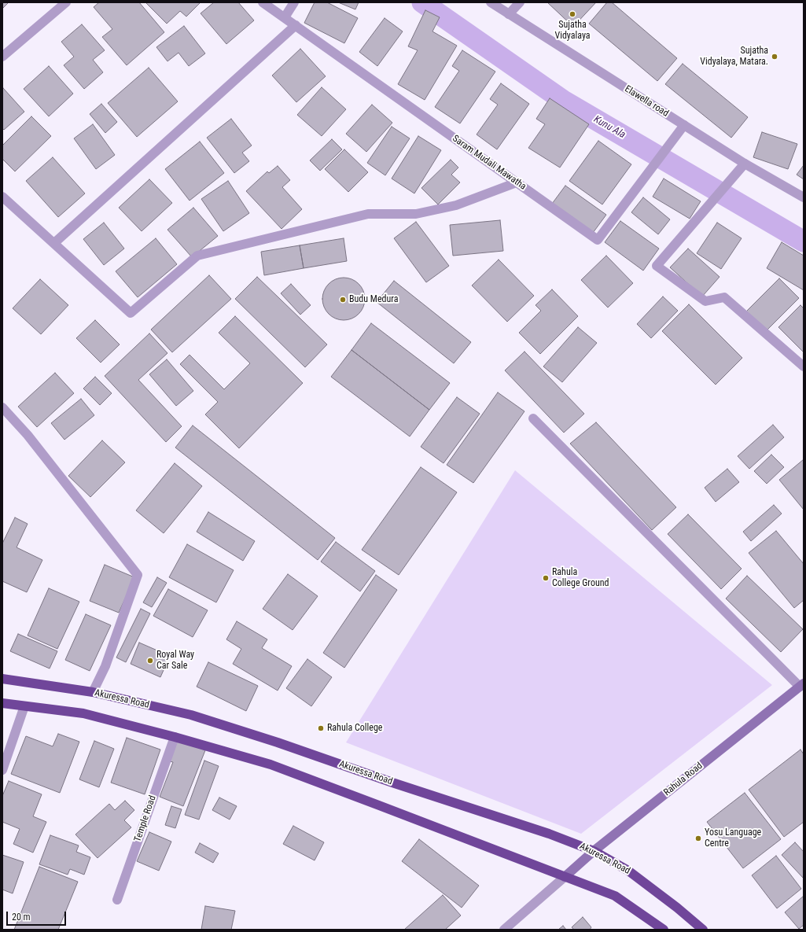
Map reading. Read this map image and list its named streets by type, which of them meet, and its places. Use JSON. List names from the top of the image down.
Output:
{
  "streets": {
    "highway": ["Akuressa Road"],
    "main road": ["Rahula Road"],
    "street": ["Elawella road", "Saram Mudali Mawatha", "Temple Road"]
  },
  "crossings": [
    ["Elawella road", "Saram Mudali Mawatha"],
    ["Akuressa Road", "Rahula Road"]
  ],
  "water": ["Kunu Ala"],
  "places": [
    "Sujatha Vidyalaya",
    "Sujatha Vidyalaya, Matara.",
    "Budu Medura",
    "Rahula College Ground",
    "Royal Way Car Sale",
    "Rahula College",
    "Yosu Language Centre"
  ],
  "scale_bar": "20 m"
}
